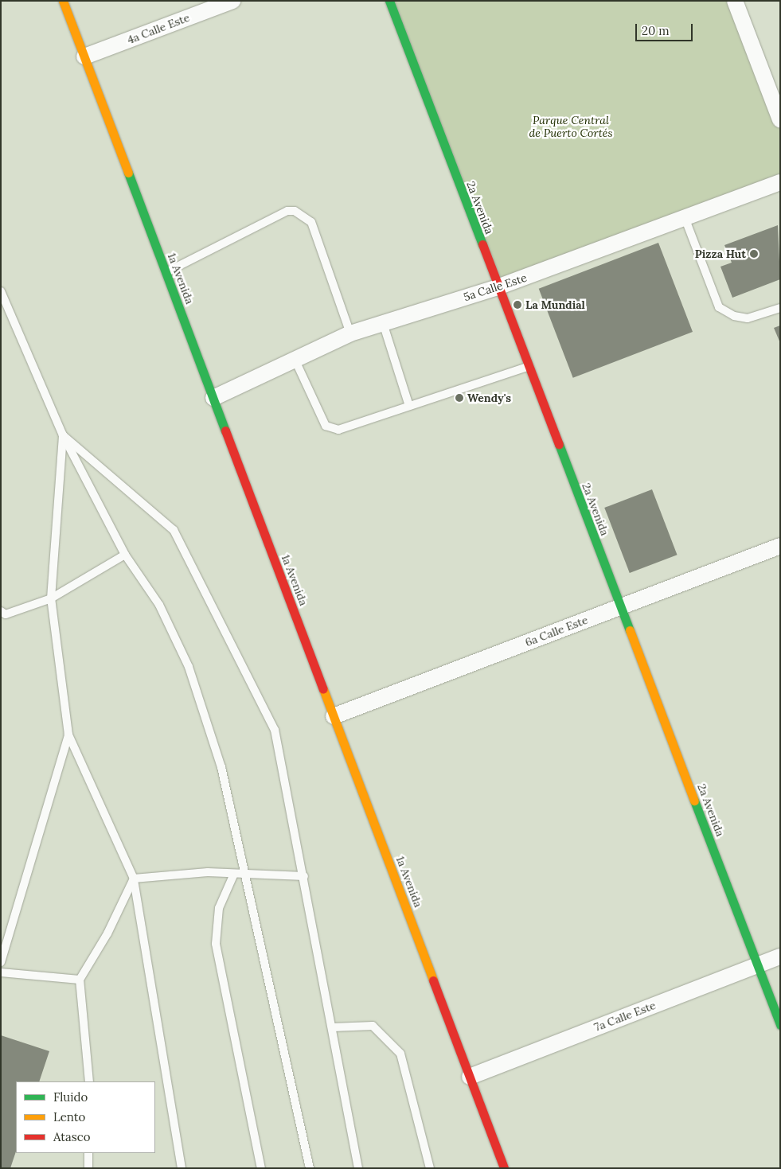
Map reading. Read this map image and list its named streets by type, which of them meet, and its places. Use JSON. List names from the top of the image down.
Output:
{
  "streets": {
    "street": [
      "4a Calle Este",
      "2a Avenida",
      "1a Avenida",
      "5a Calle Este",
      "6a Calle Este",
      "7a Calle Este"
    ]
  },
  "crossings": [
    ["4a Calle Este", "1a Avenida"],
    ["2a Avenida", "5a Calle Este"],
    ["2a Avenida", "6a Calle Este"],
    ["2a Avenida", "7a Calle Este"],
    ["1a Avenida", "5a Calle Este"],
    ["1a Avenida", "6a Calle Este"],
    ["1a Avenida", "7a Calle Este"]
  ],
  "parks": ["Parque Central de Puerto Cortés"],
  "places": ["Pizza Hut", "La Mundial", "Wendy's"],
  "legend": ["Fluido", "Lento", "Atasco"],
  "scale_bar": "20 m"
}
